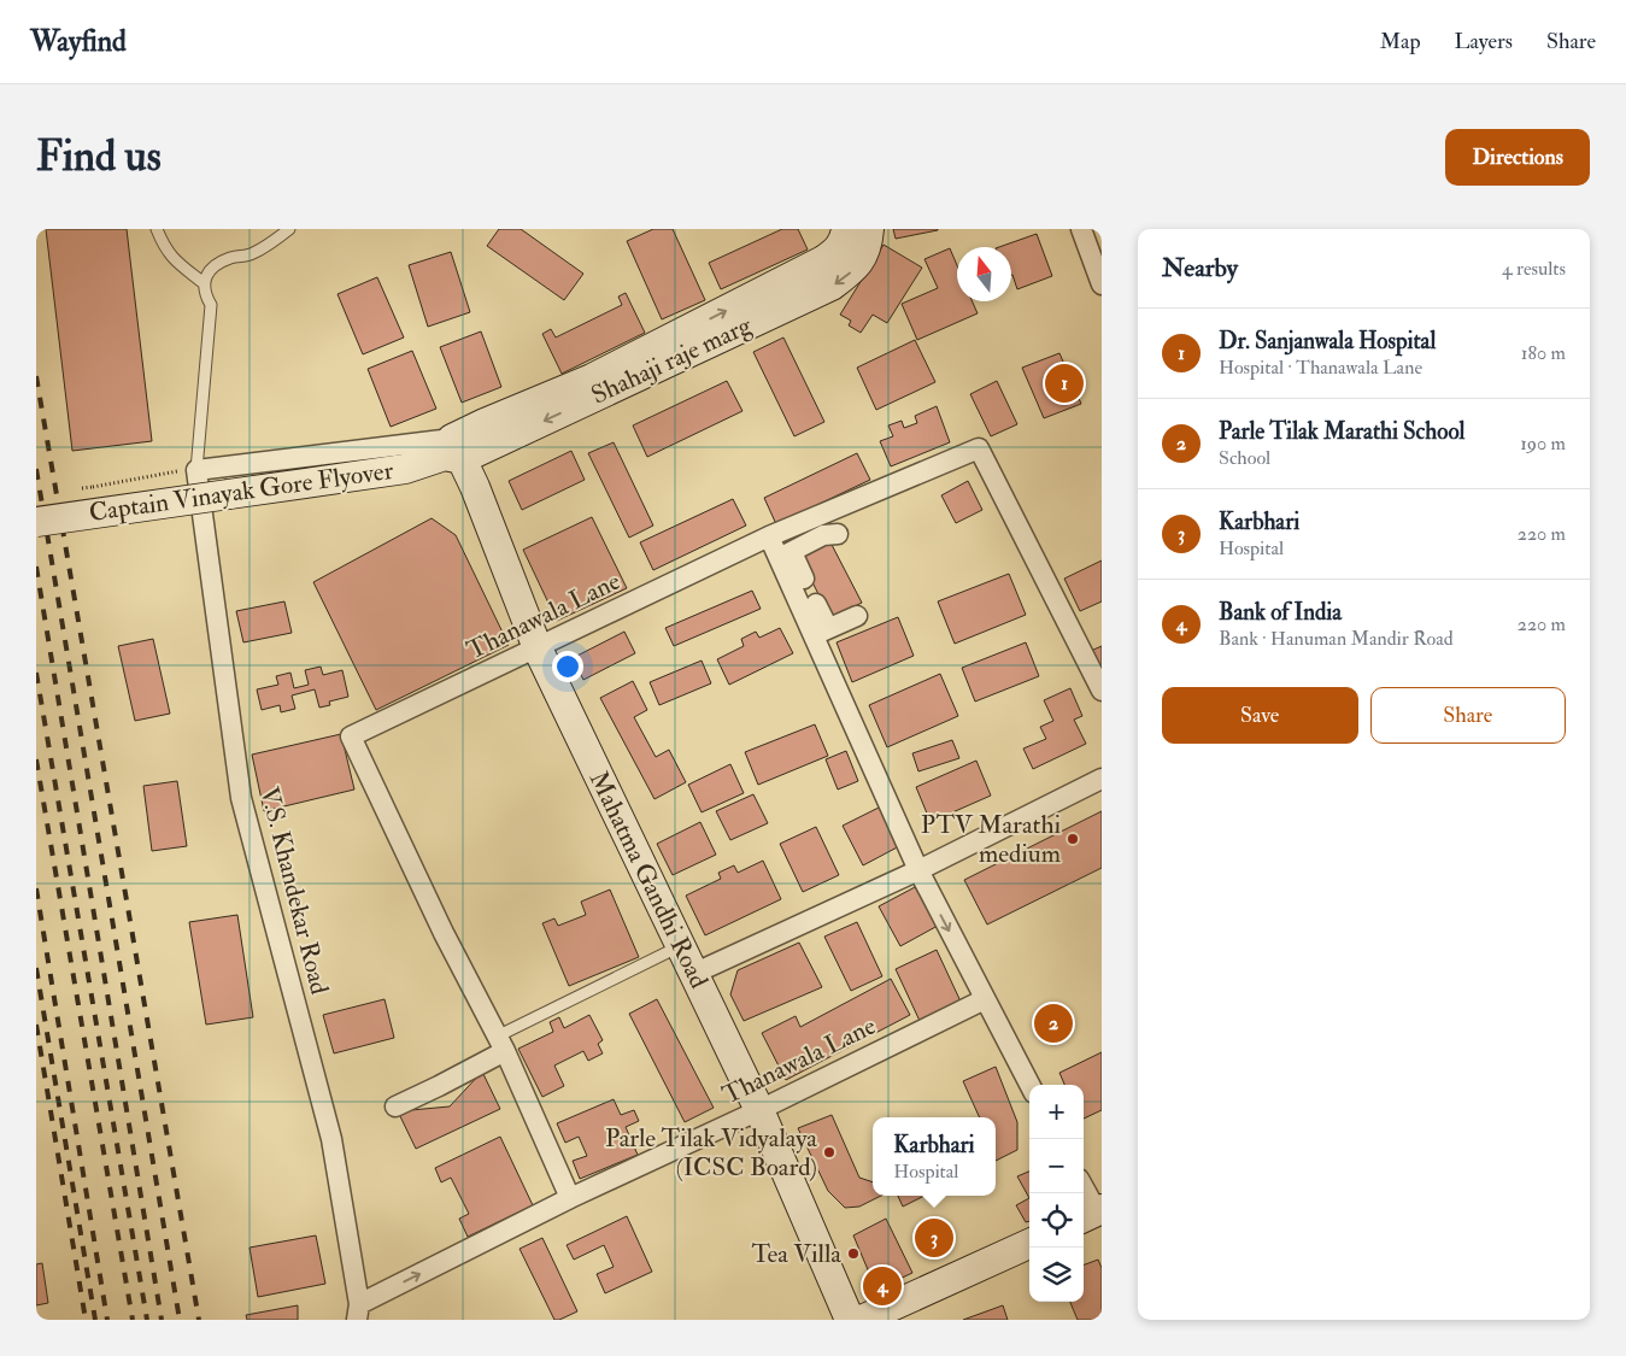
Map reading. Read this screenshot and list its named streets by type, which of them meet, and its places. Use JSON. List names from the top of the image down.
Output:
{
  "streets": {
    "main road": ["Shahaji raje marg", "Captain Vinayak Gore Flyover", "Mahatma Gandhi Road"],
    "street": ["Thanawala Lane", "V.S. Khandekar Road"]
  },
  "crossings": [
    ["Shahaji raje marg", "Captain Vinayak Gore Flyover"],
    ["Shahaji raje marg", "Mahatma Gandhi Road"],
    ["Captain Vinayak Gore Flyover", "Mahatma Gandhi Road"],
    ["Thanawala Lane", "Mahatma Gandhi Road"],
    ["Thanawala Lane", "V.S. Khandekar Road"]
  ],
  "places": ["PTV Marathi medium", "Parle Tilak Vidyalaya (ICSC Board)", "Tea Villa"],
  "north": "top",
  "page": {
    "header": "Wayfind",
    "nav": ["Map", "Layers", "Share"],
    "buttons": [
      "Directions",
      ["Save", "Share"]
    ],
    "title": "Find us",
    "heading": ["Nearby", "4 results"],
    "list": [
      {
        "mark": "1",
        "name": "Dr. Sanjanwala Hospital",
        "note": "Hospital · Thanawala Lane",
        "value": "180 m"
      },
      {
        "mark": "2",
        "name": "Parle Tilak Marathi School",
        "note": "School",
        "value": "190 m"
      },
      {
        "mark": "3",
        "name": "Karbhari",
        "note": "Hospital",
        "value": "220 m"
      },
      {
        "mark": "4",
        "name": "Bank of India",
        "note": "Bank · Hanuman Mandir Road",
        "value": "220 m"
      }
    ],
    "pins": [
      "1",
      "2",
      "3",
      "4"
    ],
    "map_buttons": ["+", "−"],
    "popup": ["Karbhari", "Hospital"]
  }
}
